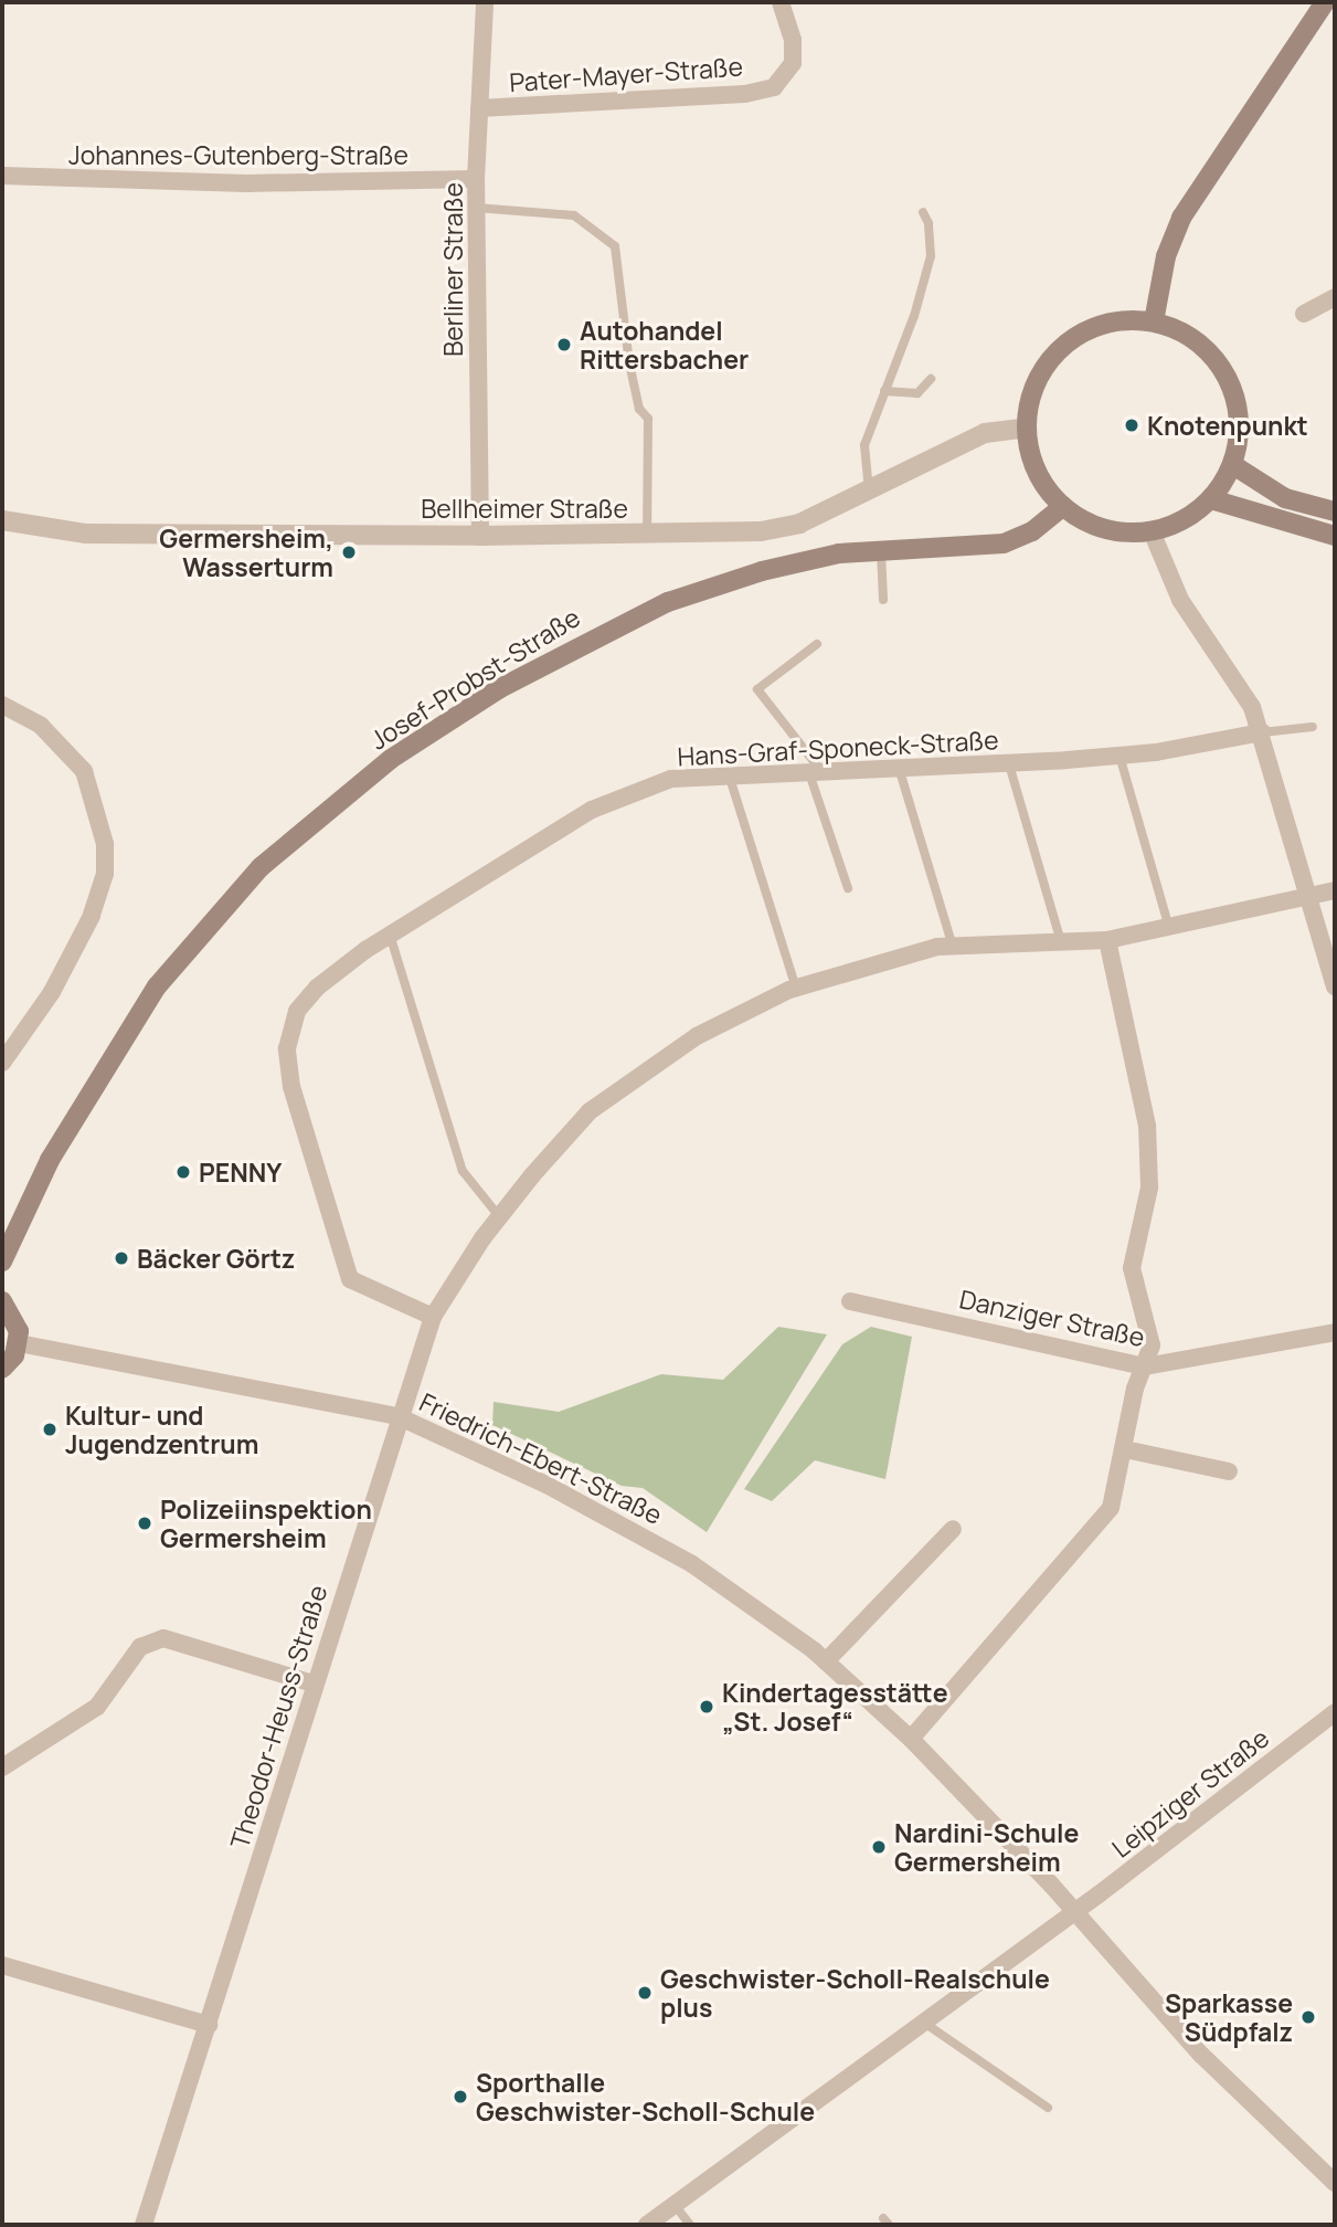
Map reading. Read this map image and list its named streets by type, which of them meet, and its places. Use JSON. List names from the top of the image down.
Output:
{
  "streets": {
    "main road": ["Josef-Probst-Straße"],
    "street": [
      "Pater-Mayer-Straße",
      "Johannes-Gutenberg-Straße",
      "Berliner Straße",
      "Bellheimer Straße",
      "Hans-Graf-Sponeck-Straße",
      "Danziger Straße",
      "Friedrich-Ebert-Straße",
      "Theodor-Heuss-Straße",
      "Leipziger Straße"
    ]
  },
  "crossings": [
    ["Pater-Mayer-Straße", "Berliner Straße"],
    ["Johannes-Gutenberg-Straße", "Berliner Straße"],
    ["Berliner Straße", "Bellheimer Straße"],
    ["Bellheimer Straße", "Josef-Probst-Straße"],
    ["Hans-Graf-Sponeck-Straße", "Theodor-Heuss-Straße"],
    ["Friedrich-Ebert-Straße", "Theodor-Heuss-Straße"],
    ["Friedrich-Ebert-Straße", "Leipziger Straße"]
  ],
  "places": [
    "Autohandel Rittersbacher",
    "Knotenpunkt",
    "Germersheim, Wasserturm",
    "PENNY",
    "Bäcker Görtz",
    "Kultur- und Jugendzentrum",
    "Polizeiinspektion Germersheim",
    "Kindertagesstätte „St. Josef“",
    "Nardini-Schule Germersheim",
    "Geschwister-Scholl-Realschule plus",
    "Sparkasse Südpfalz",
    "Sporthalle Geschwister-Scholl-Schule"
  ]
}
